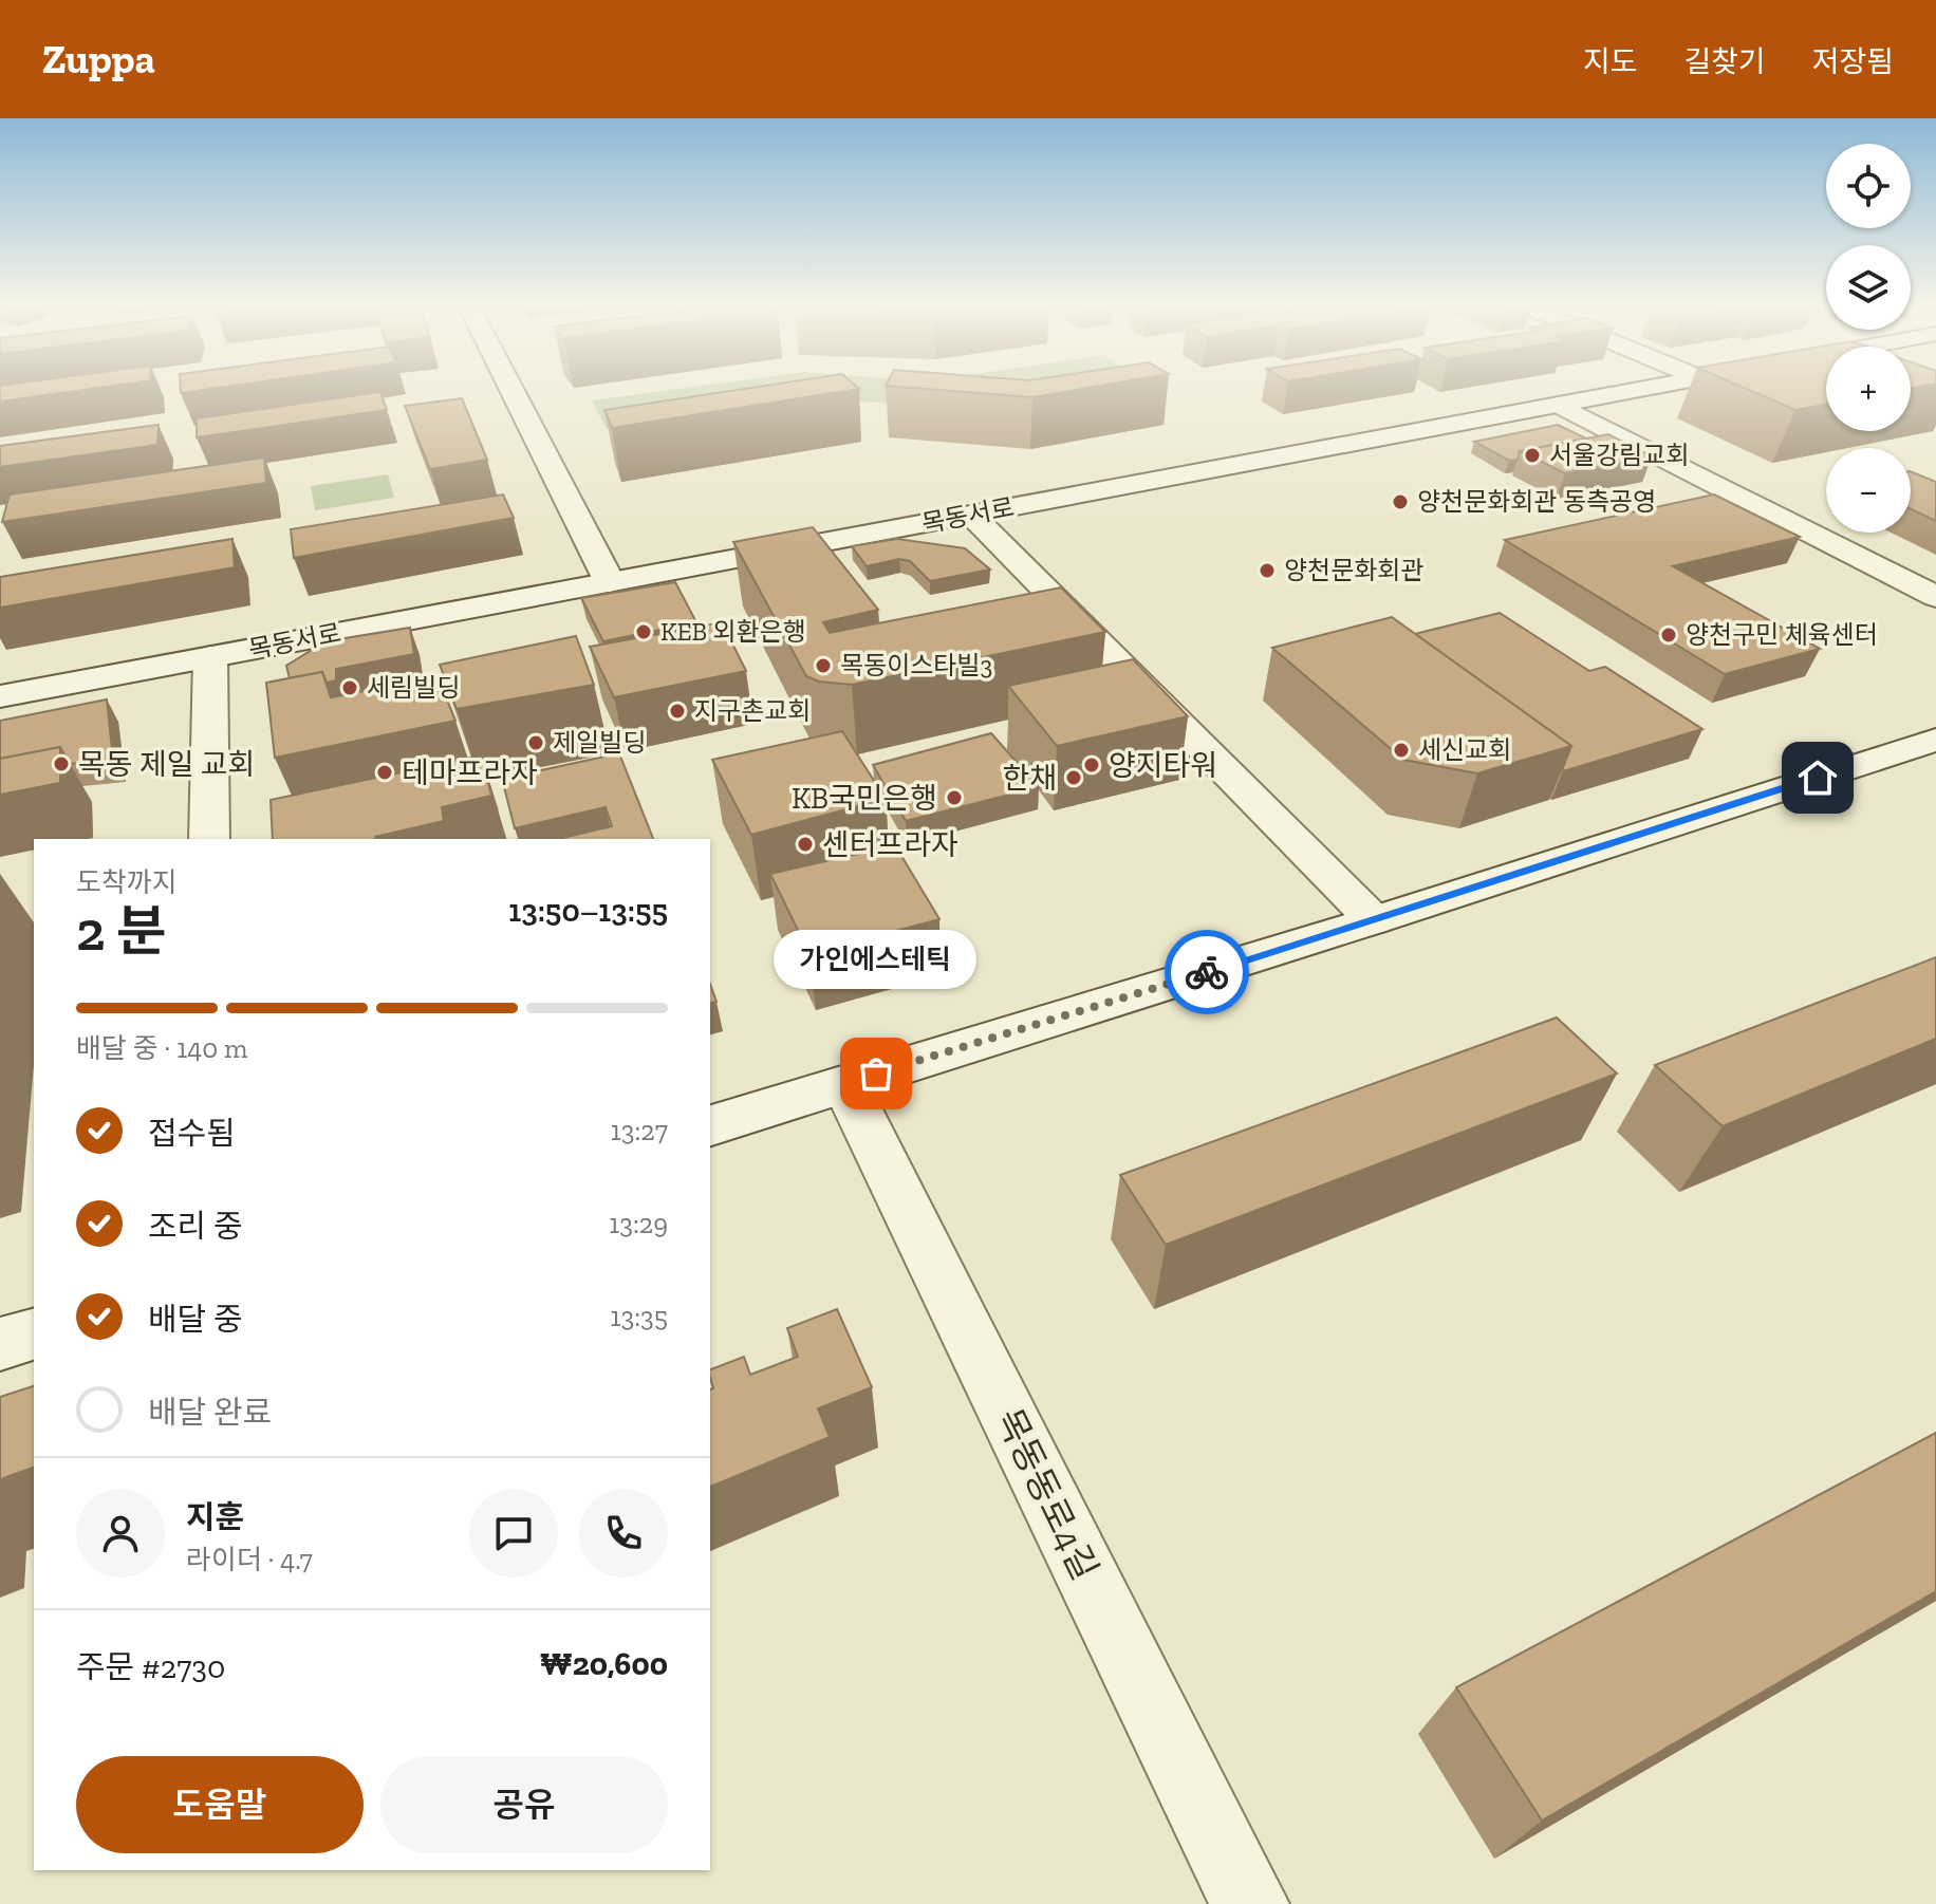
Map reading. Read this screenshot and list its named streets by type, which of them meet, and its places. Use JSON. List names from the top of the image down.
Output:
{
  "streets": {
    "main road": ["목동서로", "목동동로4길"]
  },
  "places": [
    "서울강림교회",
    "양천문화회관 동측공영",
    "양천문화회관",
    "KEB 외환은행",
    "양천구민 체육센터",
    "목동이스타빌3",
    "세림빌딩",
    "지구촌교회",
    "제일빌딩",
    "세신교회",
    "목동 제일 교회",
    "양지타워",
    "테마프라자",
    "한채",
    "KB국민은행",
    "센터프라자",
    "가인에스테틱"
  ],
  "page": {
    "header": "Zuppa",
    "nav": ["지도", "길찾기", "저장됨"],
    "map_buttons": ["+", "−"],
    "heading": ["2 분", "도착까지", "13:50–13:55"],
    "panel": [
      "지훈",
      "라이더 · 4.7",
      "주문 #2730",
      "₩20,600"
    ],
    "bubble": "가인에스테틱",
    "bar": "배달 중 · 140 m",
    "list": [
      ["접수됨", "13:27"],
      ["조리 중", "13:29"],
      ["배달 중", "13:35"],
      "배달 완료"
    ],
    "buttons": ["도움말", "공유"]
  }
}
